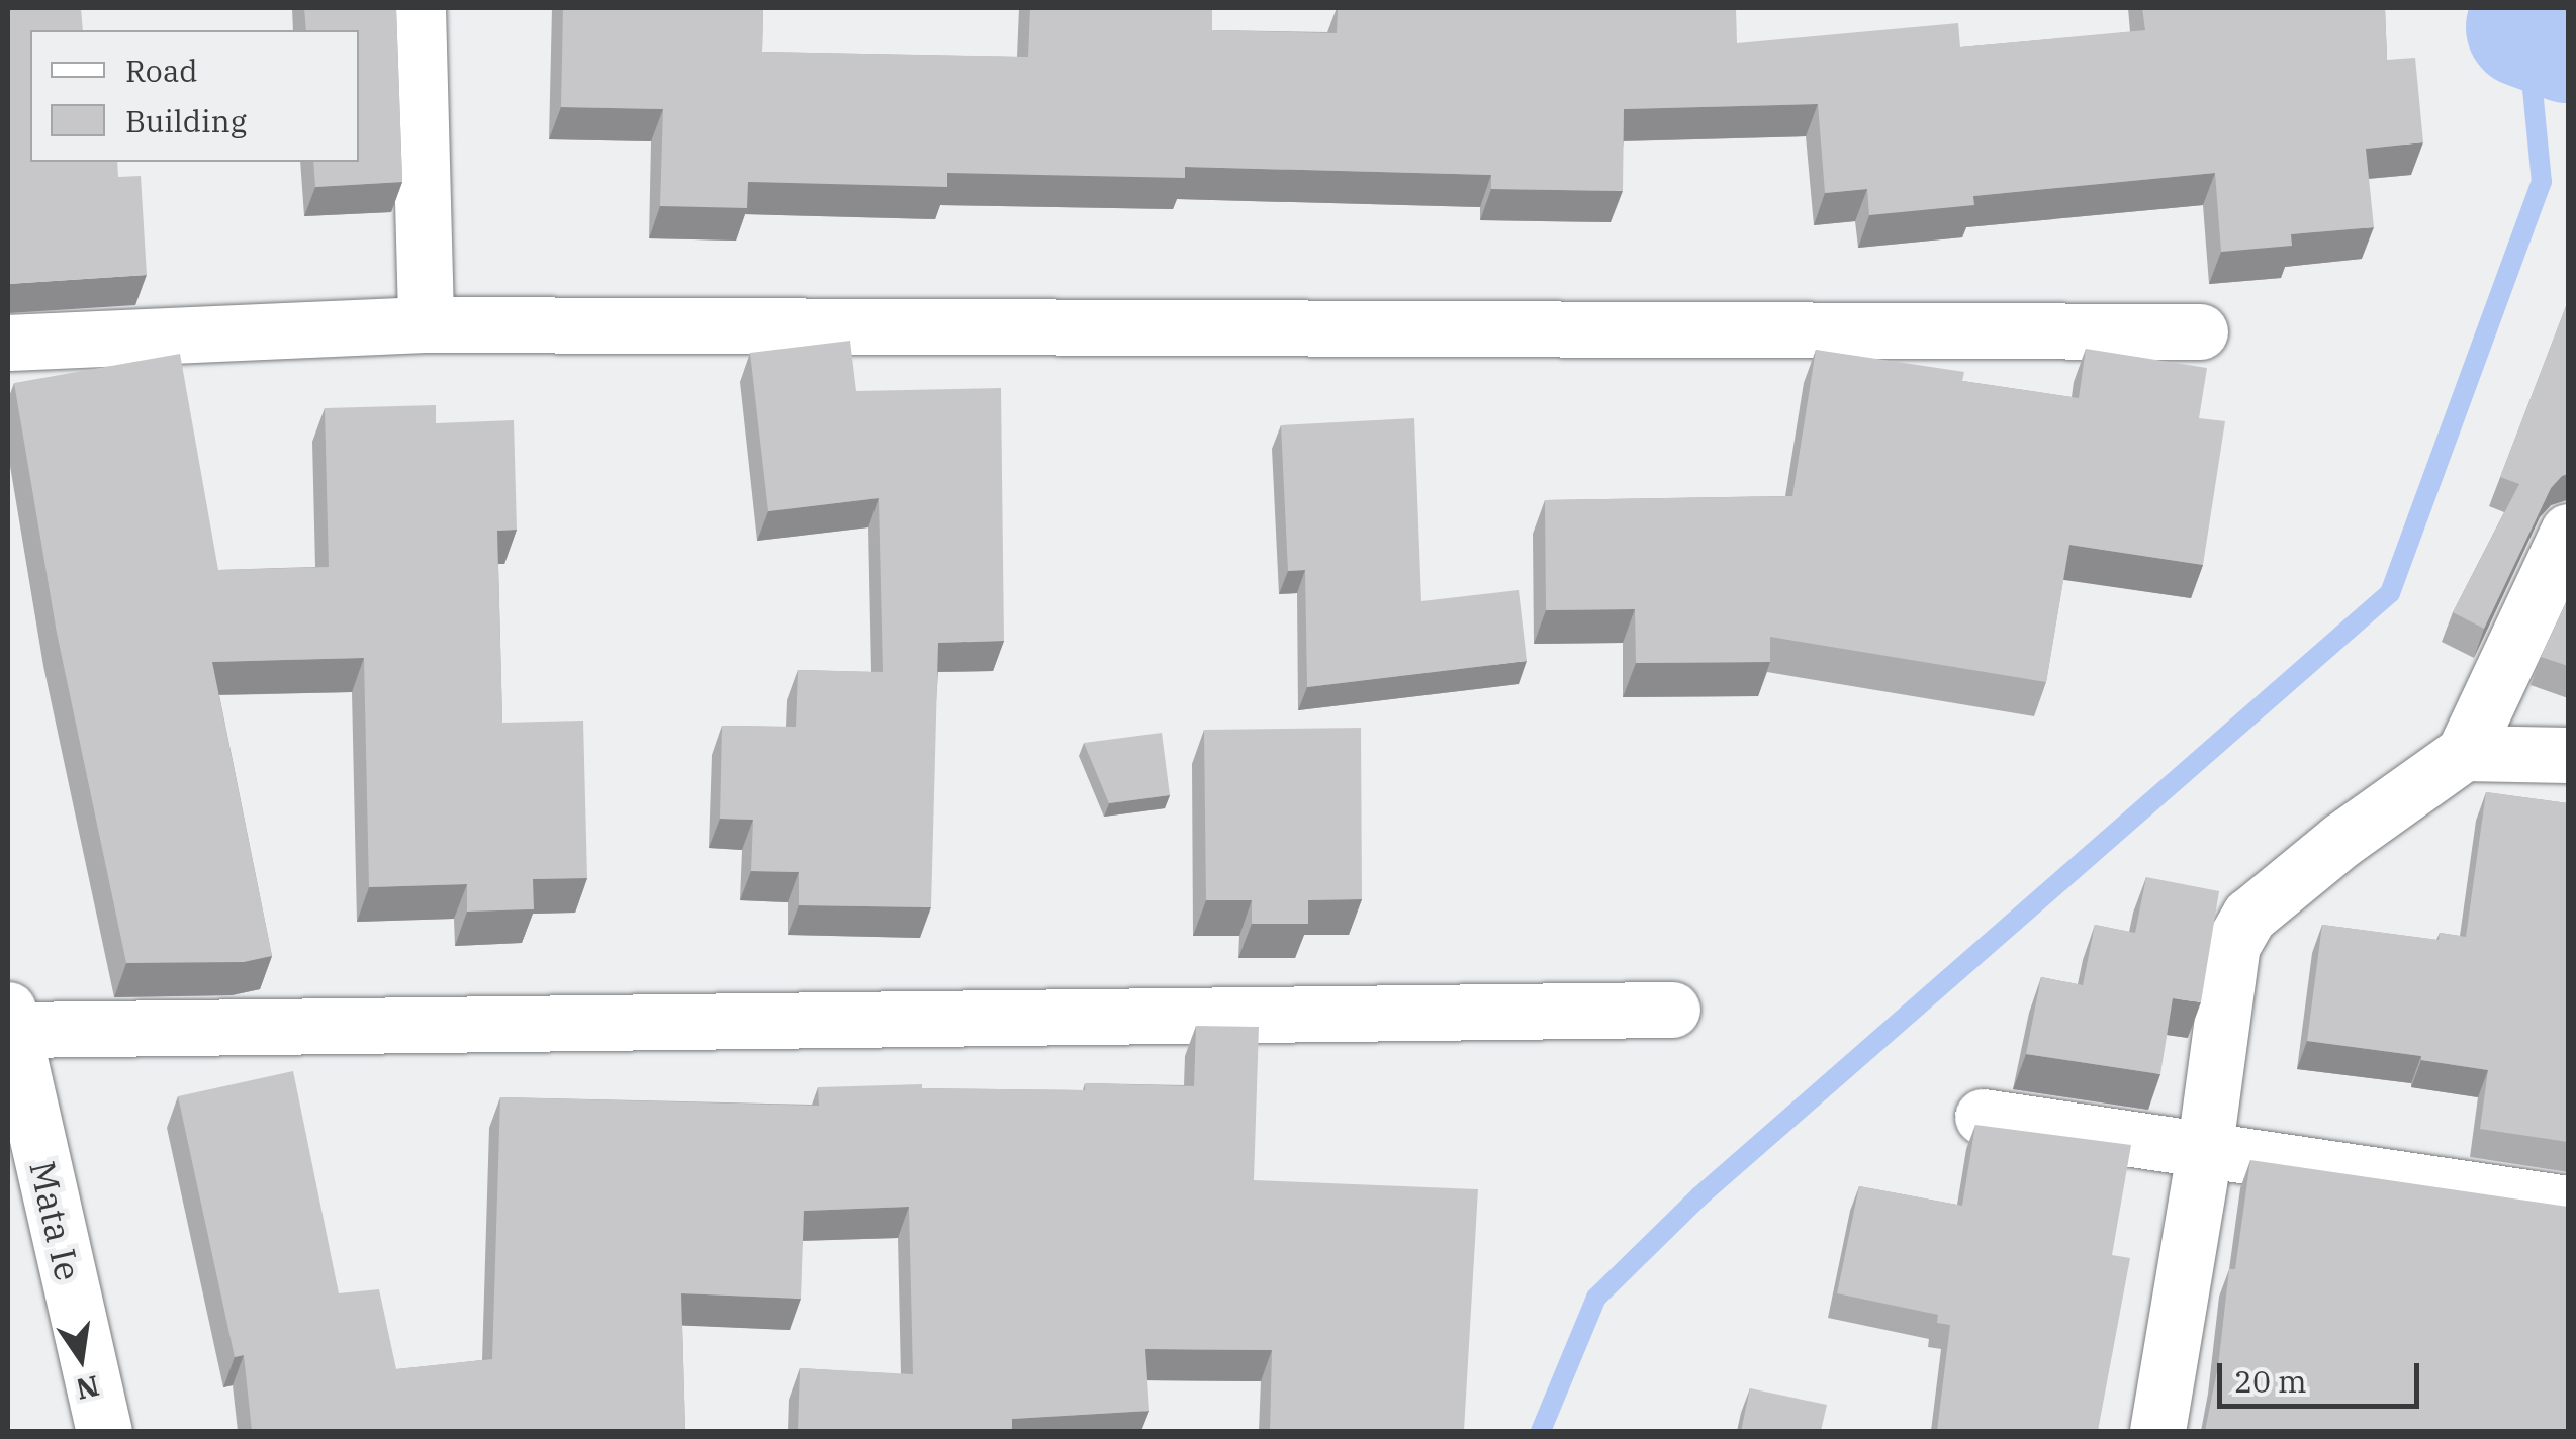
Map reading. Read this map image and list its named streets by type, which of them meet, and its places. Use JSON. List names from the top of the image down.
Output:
{
  "streets": {
    "street": ["Mata Ie"]
  },
  "legend": ["Road", "Building"],
  "scale_bar": "20 m",
  "north": "bottom"
}
